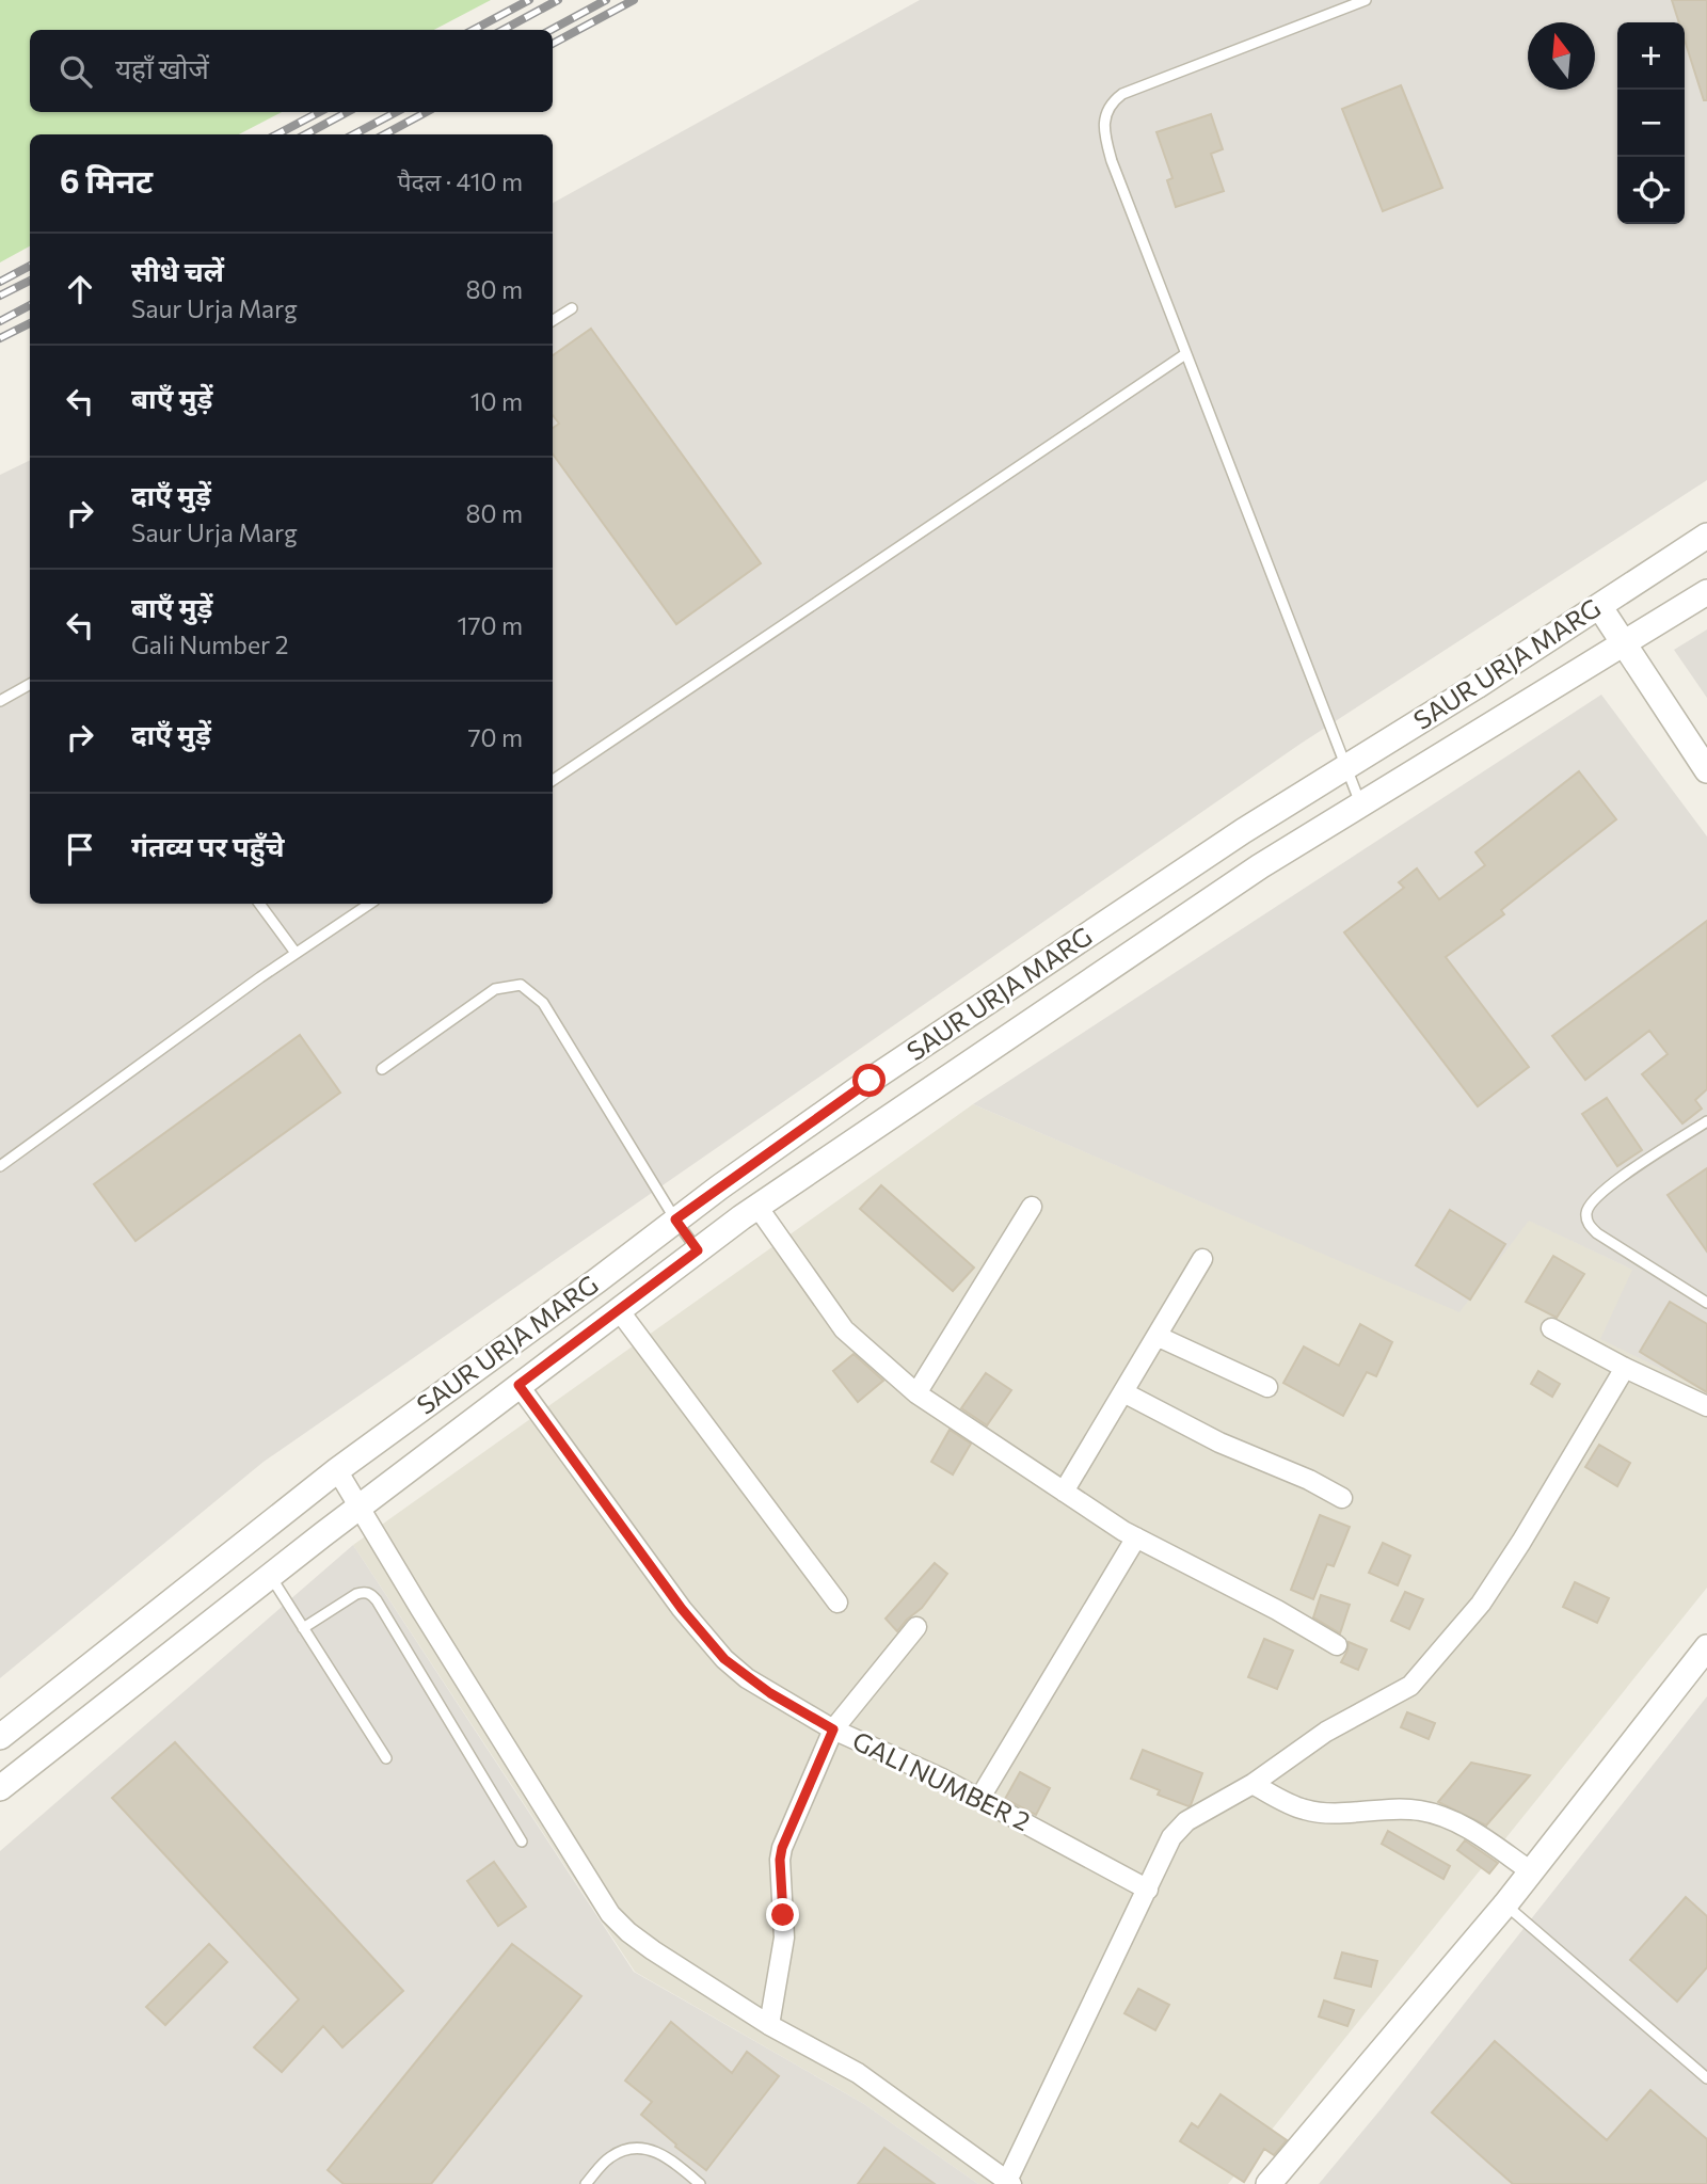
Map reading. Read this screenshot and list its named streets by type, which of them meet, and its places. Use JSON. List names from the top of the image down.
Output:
{
  "streets": {
    "street": ["SAUR URJA MARG", "GALI NUMBER 2"]
  },
  "crossings": [
    ["SAUR URJA MARG", "GALI NUMBER 2"]
  ],
  "north": "top",
  "page": {
    "map_buttons": ["+", "−"],
    "search": "यहाँ खोजें",
    "heading": ["6 मिनट", "पैदल · 410 m"],
    "list": [
      ["सीधे चलें", "Saur Urja Marg", "80 m"],
      ["बाएँ मुड़ें", "10 m"],
      ["दाएँ मुड़ें", "Saur Urja Marg", "80 m"],
      ["बाएँ मुड़ें", "Gali Number 2", "170 m"],
      ["दाएँ मुड़ें", "70 m"],
      "गंतव्य पर पहुँचे"
    ]
  }
}
